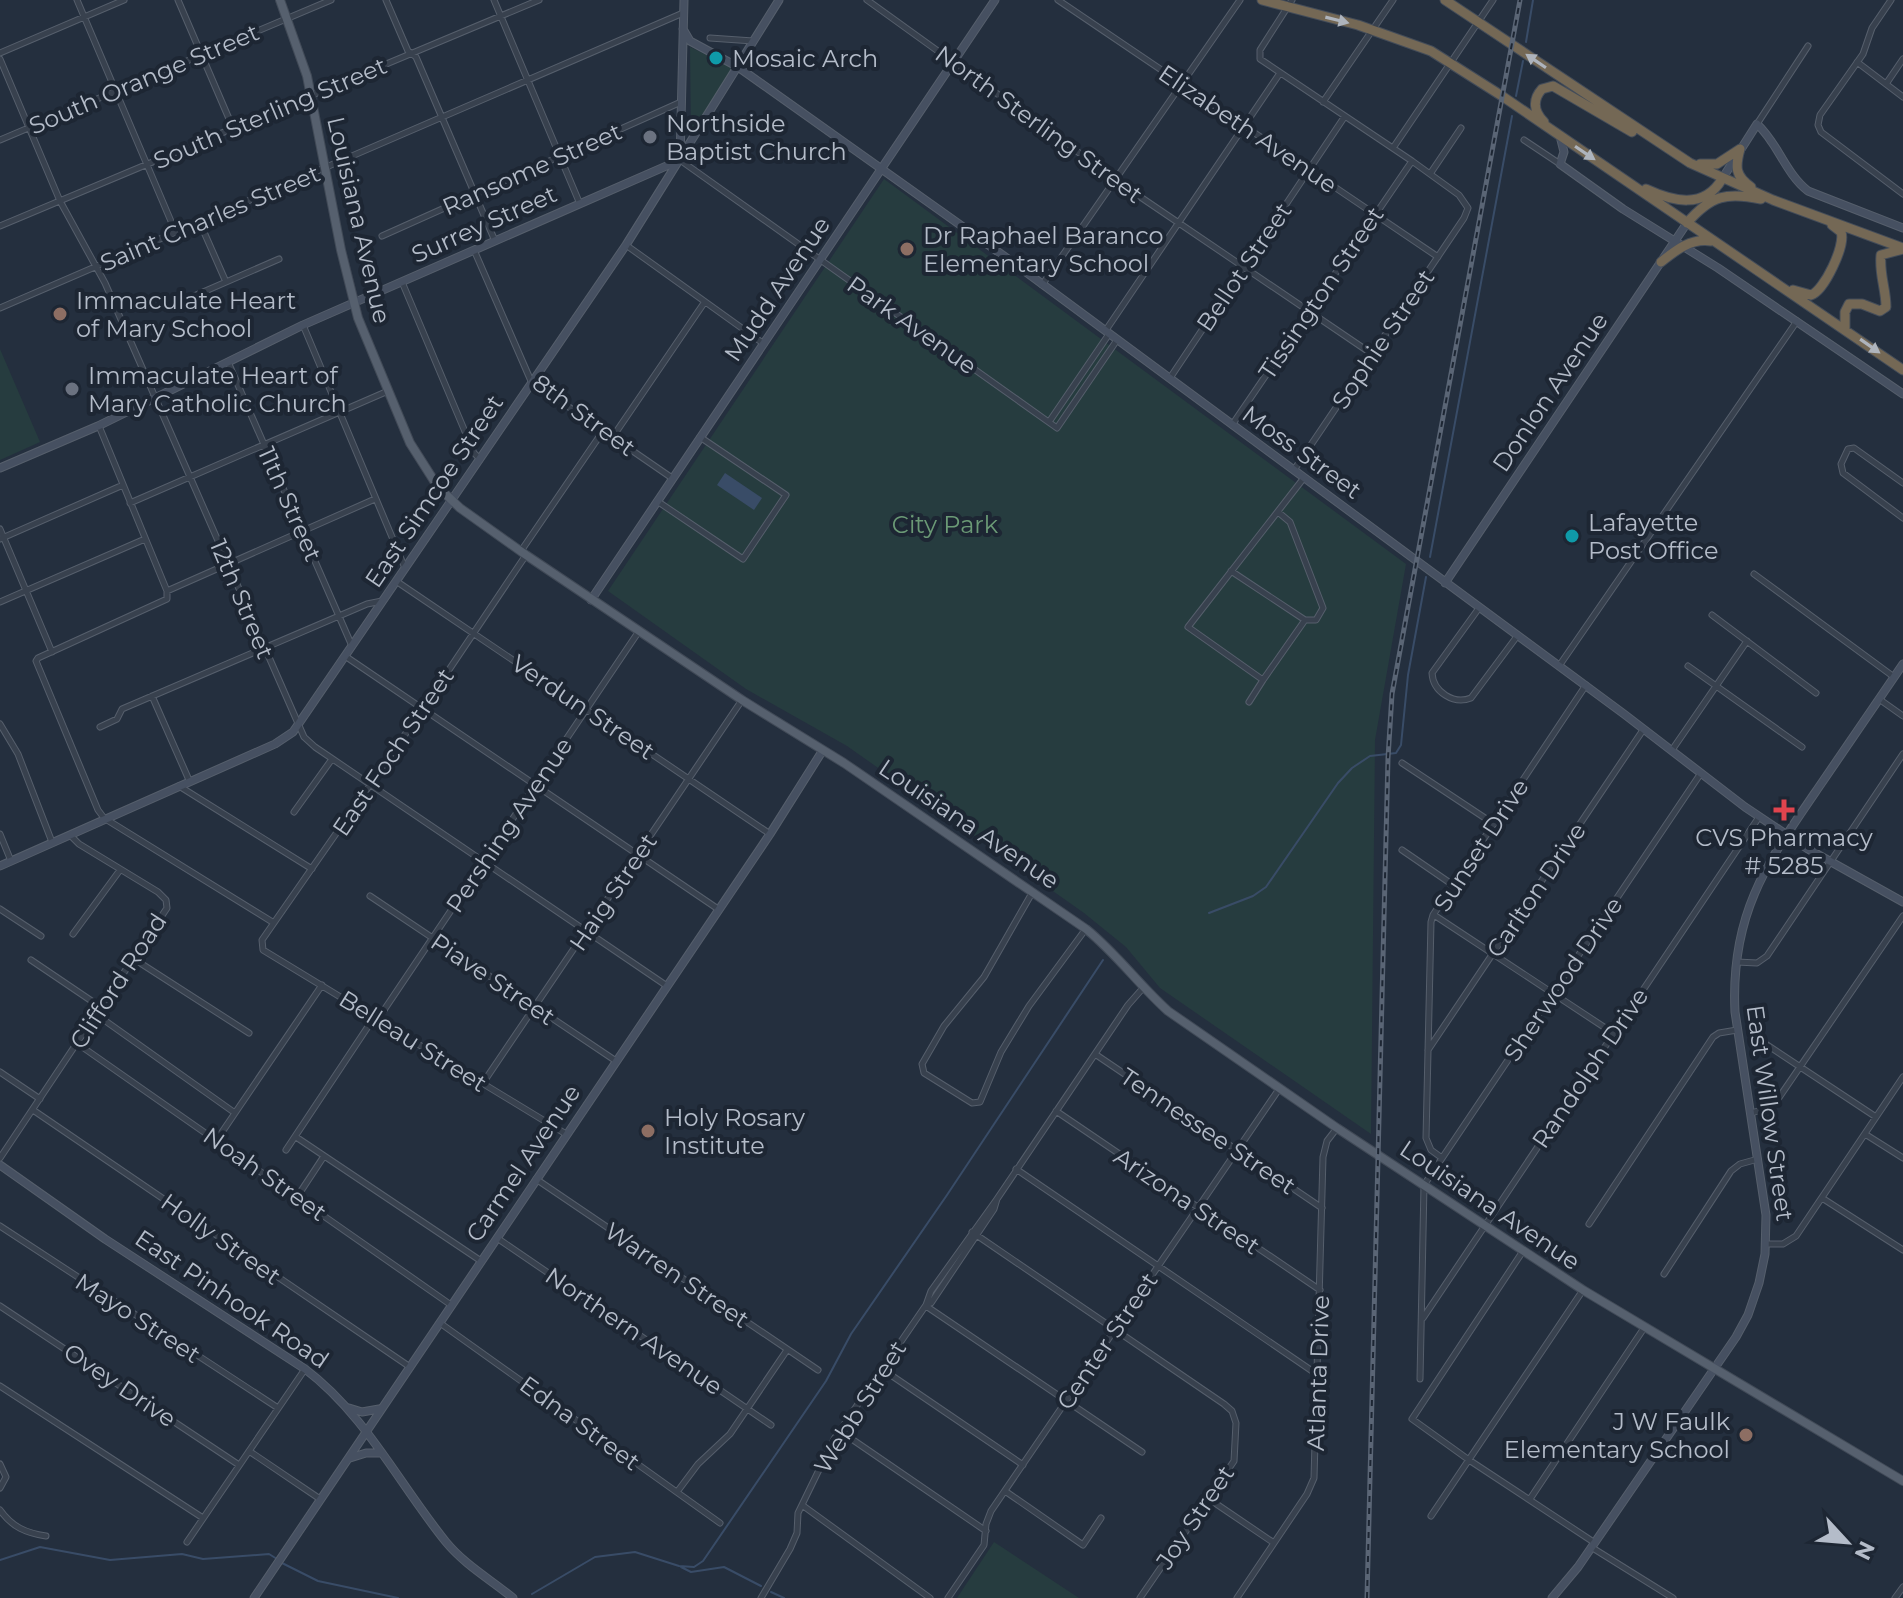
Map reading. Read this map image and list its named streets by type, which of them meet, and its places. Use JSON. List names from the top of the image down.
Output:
{
  "streets": {
    "main road": [
      "Louisiana Avenue",
      "Surrey Street",
      "Mudd Avenue",
      "Donlon Avenue",
      "Moss Street",
      "East Simcoe Street",
      "East Willow Street",
      "Carmel Avenue",
      "East Pinhook Road"
    ],
    "street": [
      "South Orange Street",
      "South Sterling Street",
      "North Sterling Street",
      "Elizabeth Avenue",
      "Ransome Street",
      "Saint Charles Street",
      "Bellot Street",
      "Tissington Street",
      "Park Avenue",
      "Sophie Street",
      "8th Street",
      "11th Street",
      "12th Street",
      "Verdun Street",
      "East Foch Street",
      "Pershing Avenue",
      "Sunset Drive",
      "Carlton Drive",
      "Haig Street",
      "Piave Street",
      "Sherwood Drive",
      "Clifford Road",
      "Belleau Street",
      "Randolph Drive",
      "Tennessee Street",
      "Noah Street",
      "Arizona Street",
      "Holly Street",
      "Warren Street",
      "Mayo Street",
      "Northern Avenue",
      "Center Street",
      "Atlanta Drive",
      "Ovey Drive",
      "Webb Street",
      "Edna Street",
      "Joy Street"
    ]
  },
  "crossings": [
    ["South Orange Street", "Louisiana Avenue"],
    ["South Orange Street", "12th Street"],
    ["South Sterling Street", "Louisiana Avenue"],
    ["South Sterling Street", "12th Street"],
    ["North Sterling Street", "Bellot Street"],
    ["North Sterling Street", "Mudd Avenue"],
    ["North Sterling Street", "Tissington Street"],
    ["North Sterling Street", "Sophie Street"],
    ["Elizabeth Avenue", "Bellot Street"],
    ["Elizabeth Avenue", "Tissington Street"],
    ["Elizabeth Avenue", "Sophie Street"],
    ["Saint Charles Street", "Louisiana Avenue"],
    ["Saint Charles Street", "12th Street"],
    ["Louisiana Avenue", "Surrey Street"],
    ["Louisiana Avenue", "Mudd Avenue"],
    ["Louisiana Avenue", "East Simcoe Street"],
    ["Louisiana Avenue", "East Foch Street"],
    ["Louisiana Avenue", "Pershing Avenue"],
    ["Louisiana Avenue", "Haig Street"],
    ["Louisiana Avenue", "Sherwood Drive"],
    ["Louisiana Avenue", "Randolph Drive"],
    ["Louisiana Avenue", "East Willow Street"],
    ["Louisiana Avenue", "Carmel Avenue"],
    ["Louisiana Avenue", "Center Street"],
    ["Louisiana Avenue", "Atlanta Drive"],
    ["Louisiana Avenue", "Webb Street"],
    ["Surrey Street", "Park Avenue"],
    ["Surrey Street", "8th Street"],
    ["Surrey Street", "East Simcoe Street"],
    ["Surrey Street", "11th Street"],
    ["Surrey Street", "12th Street"],
    ["Bellot Street", "Moss Street"],
    ["Mudd Avenue", "Park Avenue"],
    ["Mudd Avenue", "8th Street"],
    ["Mudd Avenue", "Moss Street"],
    ["Tissington Street", "Moss Street"],
    ["Park Avenue", "East Simcoe Street"],
    ["Sophie Street", "Moss Street"],
    ["Donlon Avenue", "Moss Street"],
    ["8th Street", "East Simcoe Street"],
    ["8th Street", "East Foch Street"],
    ["Moss Street", "East Simcoe Street"],
    ["Moss Street", "Sunset Drive"],
    ["Moss Street", "Carlton Drive"],
    ["Moss Street", "Sherwood Drive"],
    ["Moss Street", "Randolph Drive"],
    ["Moss Street", "East Willow Street"],
    ["East Simcoe Street", "11th Street"],
    ["East Simcoe Street", "12th Street"],
    ["East Simcoe Street", "Verdun Street"],
    ["East Simcoe Street", "Clifford Road"],
    ["12th Street", "East Foch Street"],
    ["12th Street", "Pershing Avenue"],
    ["12th Street", "Haig Street"],
    ["12th Street", "Carmel Avenue"],
    ["Verdun Street", "East Foch Street"],
    ["Verdun Street", "Pershing Avenue"],
    ["Verdun Street", "Haig Street"],
    ["Verdun Street", "Carmel Avenue"],
    ["East Foch Street", "Belleau Street"],
    ["Pershing Avenue", "Piave Street"],
    ["Pershing Avenue", "Belleau Street"],
    ["Sunset Drive", "Carlton Drive"],
    ["Sunset Drive", "Sherwood Drive"],
    ["Haig Street", "Piave Street"],
    ["Haig Street", "Belleau Street"],
    ["Piave Street", "Carmel Avenue"],
    ["Clifford Road", "Noah Street"],
    ["Clifford Road", "Holly Street"],
    ["Belleau Street", "Carmel Avenue"],
    ["Tennessee Street", "Center Street"],
    ["Tennessee Street", "Atlanta Drive"],
    ["Tennessee Street", "Webb Street"],
    ["Carmel Avenue", "Noah Street"],
    ["Carmel Avenue", "Holly Street"],
    ["Carmel Avenue", "Warren Street"],
    ["Carmel Avenue", "East Pinhook Road"],
    ["Carmel Avenue", "Northern Avenue"],
    ["Carmel Avenue", "Edna Street"],
    ["Arizona Street", "Center Street"],
    ["Arizona Street", "Atlanta Drive"],
    ["Arizona Street", "Webb Street"],
    ["Center Street", "Joy Street"],
    ["Webb Street", "Joy Street"]
  ],
  "parks": ["City Park"],
  "places": {
    "other": [
      "Mosaic Arch",
      "Northside Baptist Church",
      "Dr Raphael Baranco Elementary School",
      "Immaculate Heart of Mary School",
      "Immaculate Heart of Mary Catholic Church",
      "Lafayette Post Office",
      "Holy Rosary Institute",
      "J W Faulk Elementary School"
    ],
    "health": ["CVS Pharmacy # 5285"]
  },
  "north": "bottom right"
}
